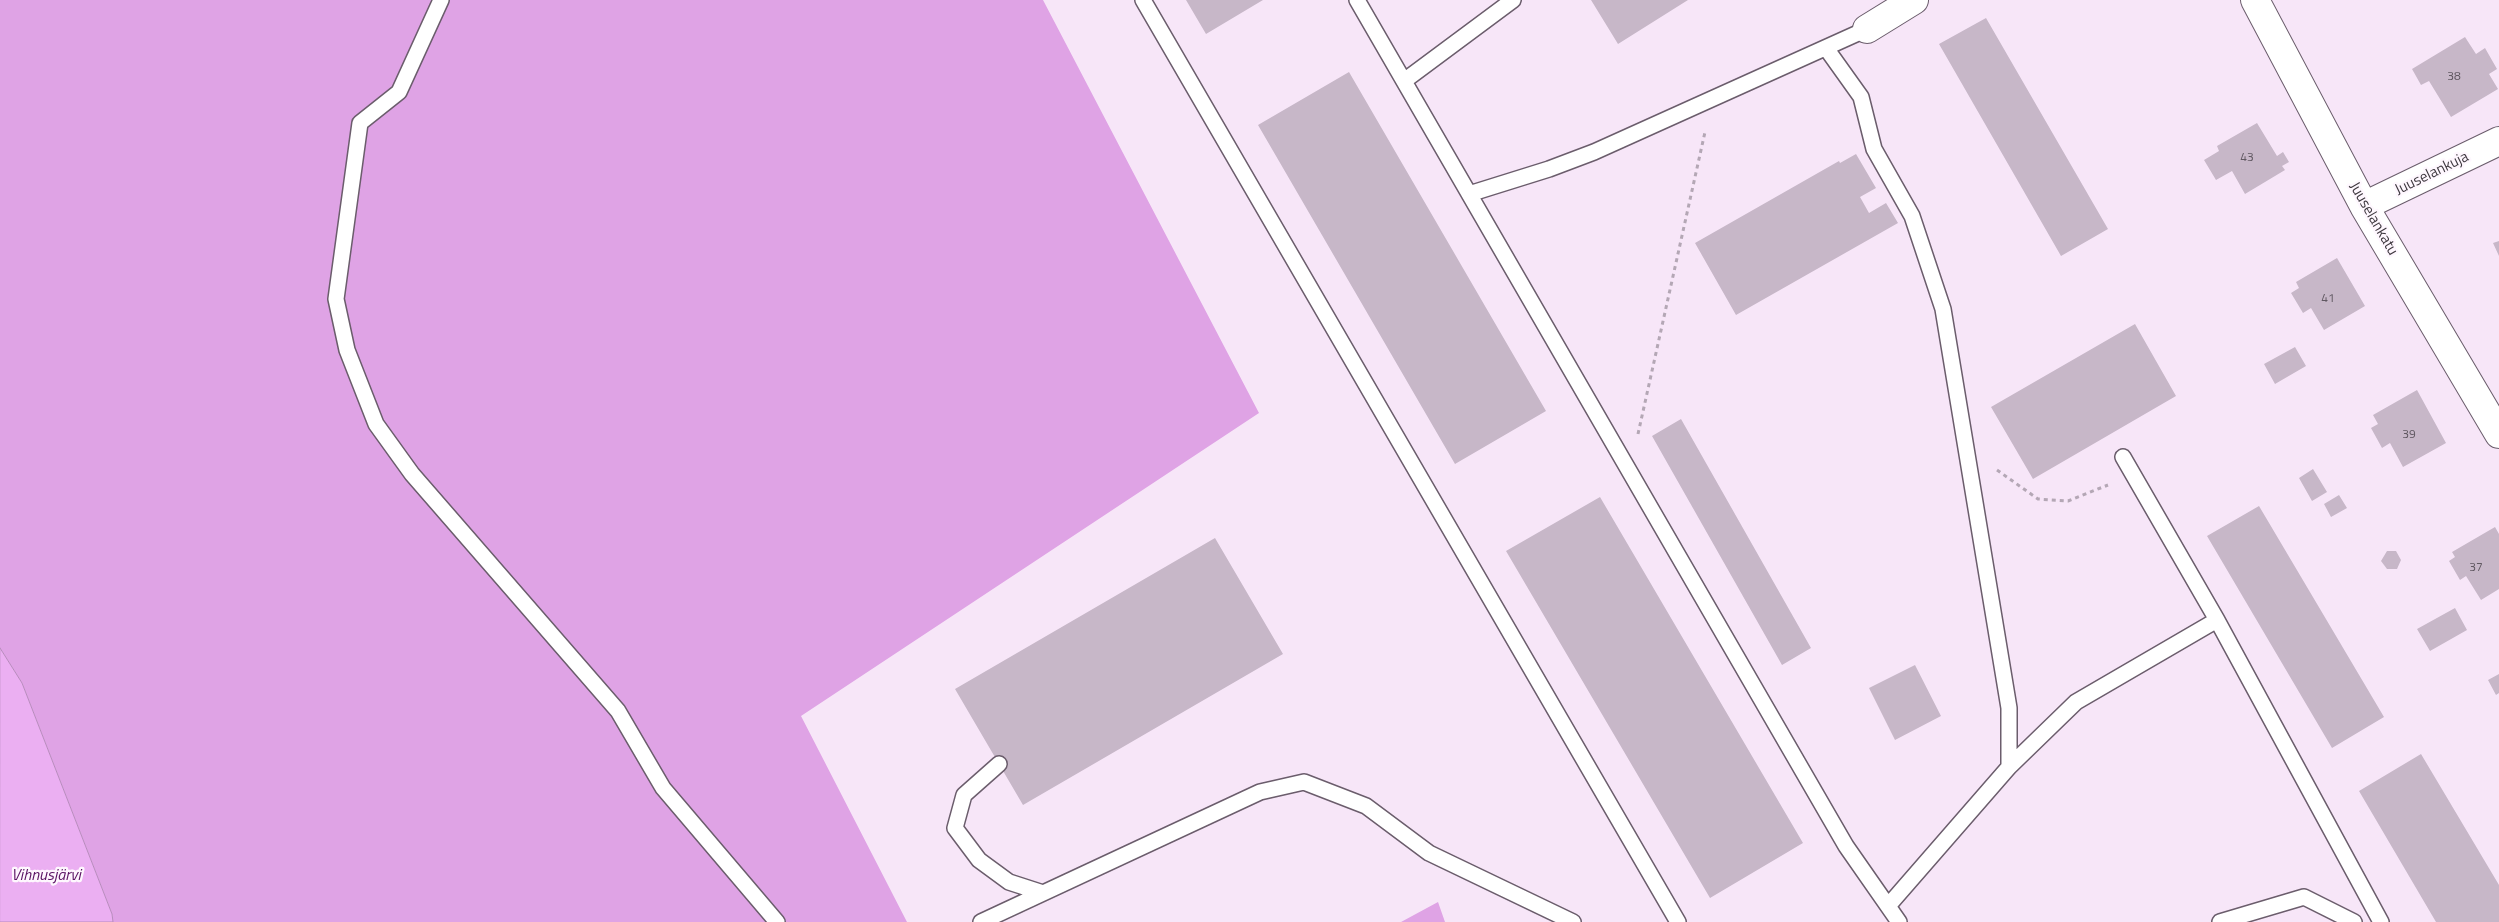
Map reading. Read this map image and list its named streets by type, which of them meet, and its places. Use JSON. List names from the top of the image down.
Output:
{
  "streets": {
    "street": ["Juuselankuja", "Juuselankatu"]
  },
  "crossings": [
    ["Juuselankuja", "Juuselankatu"]
  ],
  "water": ["Vihnusjärvi"],
  "house_numbers": [
    "38",
    "43",
    "41",
    "39",
    "37"
  ]
}
